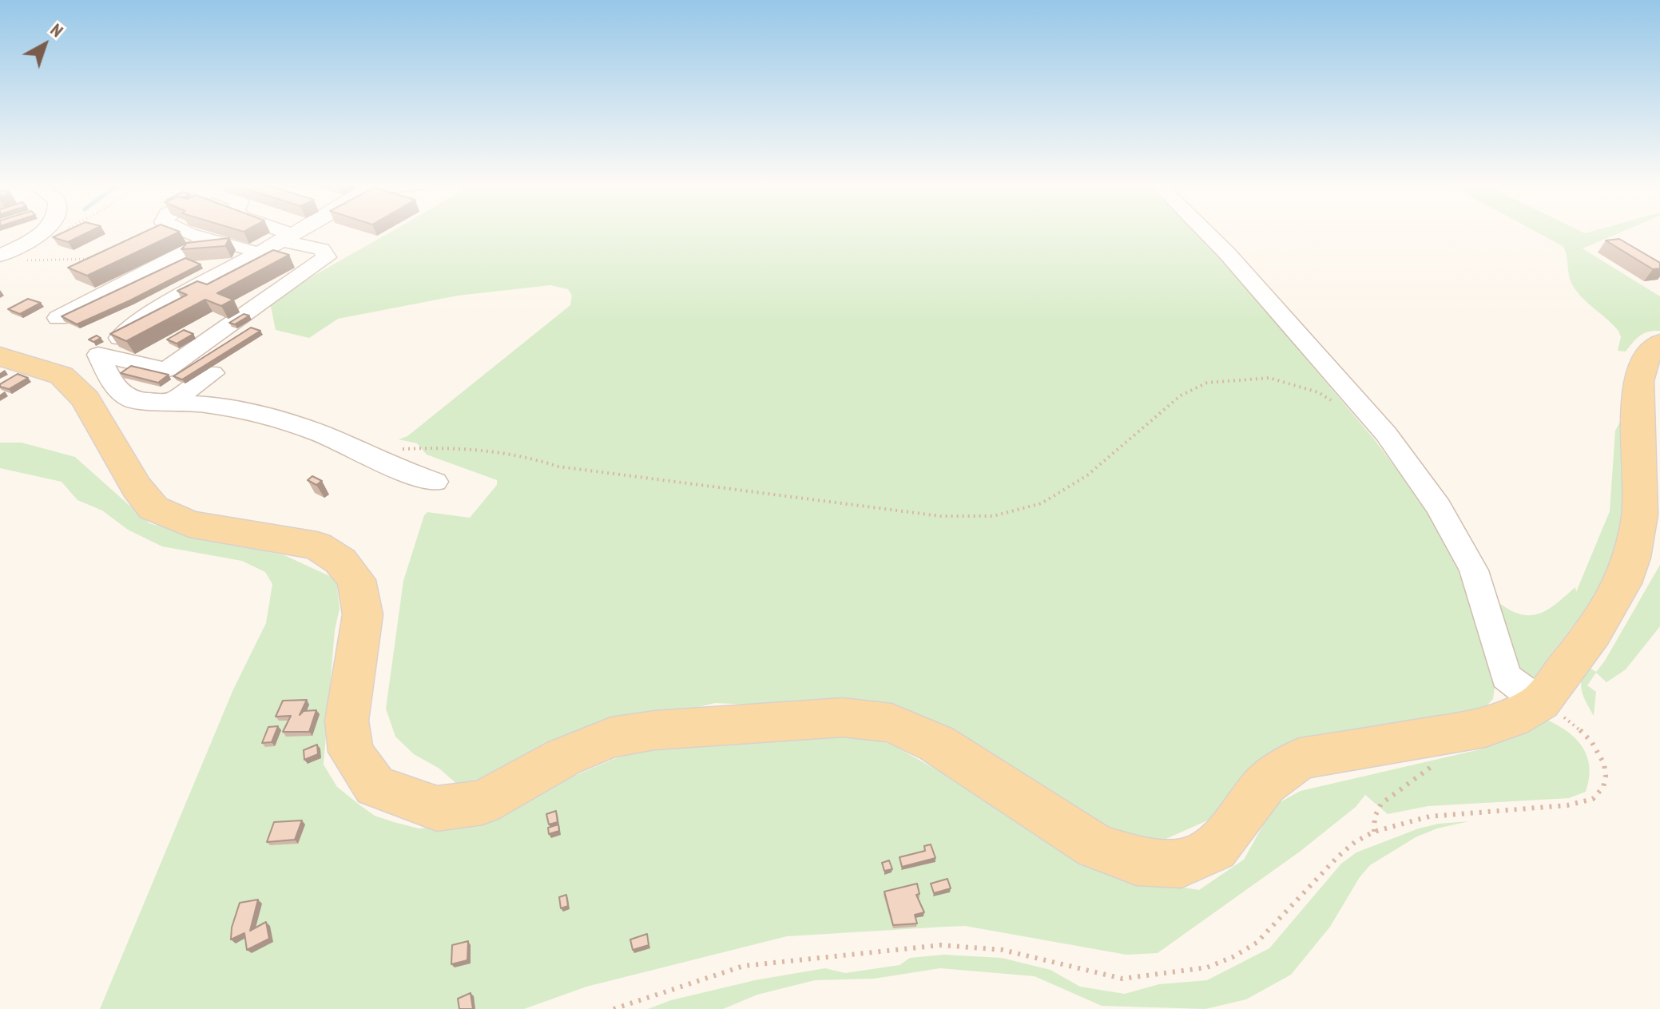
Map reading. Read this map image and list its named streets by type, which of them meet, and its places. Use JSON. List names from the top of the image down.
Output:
{
  "north": "top right"
}
